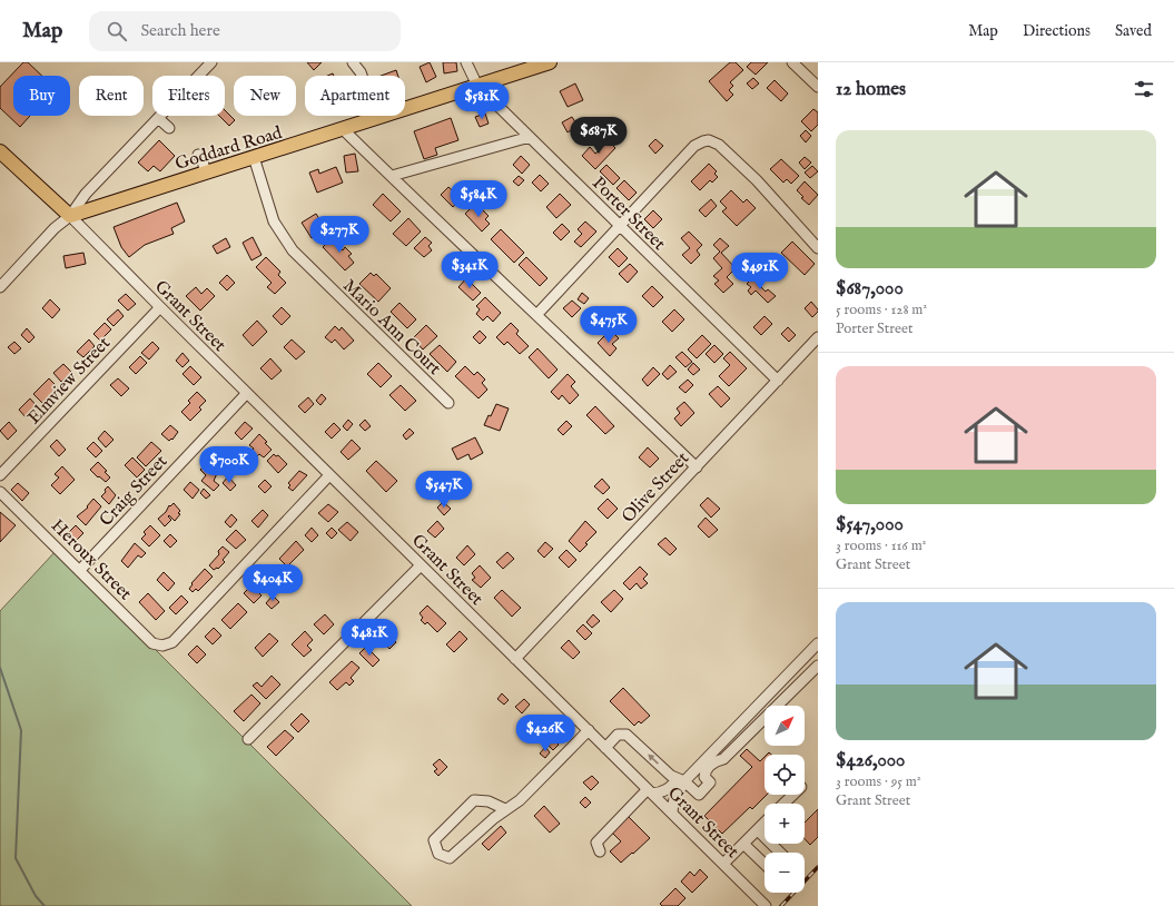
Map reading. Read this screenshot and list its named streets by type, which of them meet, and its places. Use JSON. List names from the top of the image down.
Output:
{
  "streets": {
    "main road": ["Goddard Road"],
    "street": [
      "Porter Street",
      "Grant Street",
      "Mario Ann Court",
      "Elmview Street",
      "Olive Street",
      "Craig Street",
      "Heroux Street"
    ]
  },
  "crossings": [
    ["Goddard Road", "Porter Street"],
    ["Goddard Road", "Grant Street"],
    ["Goddard Road", "Mario Ann Court"],
    ["Porter Street", "Olive Street"],
    ["Grant Street", "Elmview Street"],
    ["Grant Street", "Olive Street"],
    ["Grant Street", "Craig Street"],
    ["Grant Street", "Heroux Street"],
    ["Craig Street", "Heroux Street"]
  ],
  "north": "top right",
  "page": {
    "header": "Map",
    "search": "Search here",
    "nav": ["Map", "Directions", "Saved"],
    "heading": "12 homes",
    "chip": [
      "Buy",
      "Rent",
      "Filters",
      "New",
      "Apartment"
    ],
    "price": [
      "$581K",
      "$687K",
      "$584K",
      "$277K",
      "$341K",
      "$491K",
      "$475K",
      "$700K",
      "$547K",
      "$404K",
      "$481K",
      "$426K"
    ],
    "list": [
      {
        "name": "$687,000",
        "note": "5 rooms · 128 m² · Porter Street"
      },
      {
        "name": "$547,000",
        "note": "3 rooms · 116 m² · Grant Street"
      },
      {
        "name": "$426,000",
        "note": "3 rooms · 95 m² · Grant Street"
      }
    ],
    "map_buttons": ["+", "−"]
  }
}
